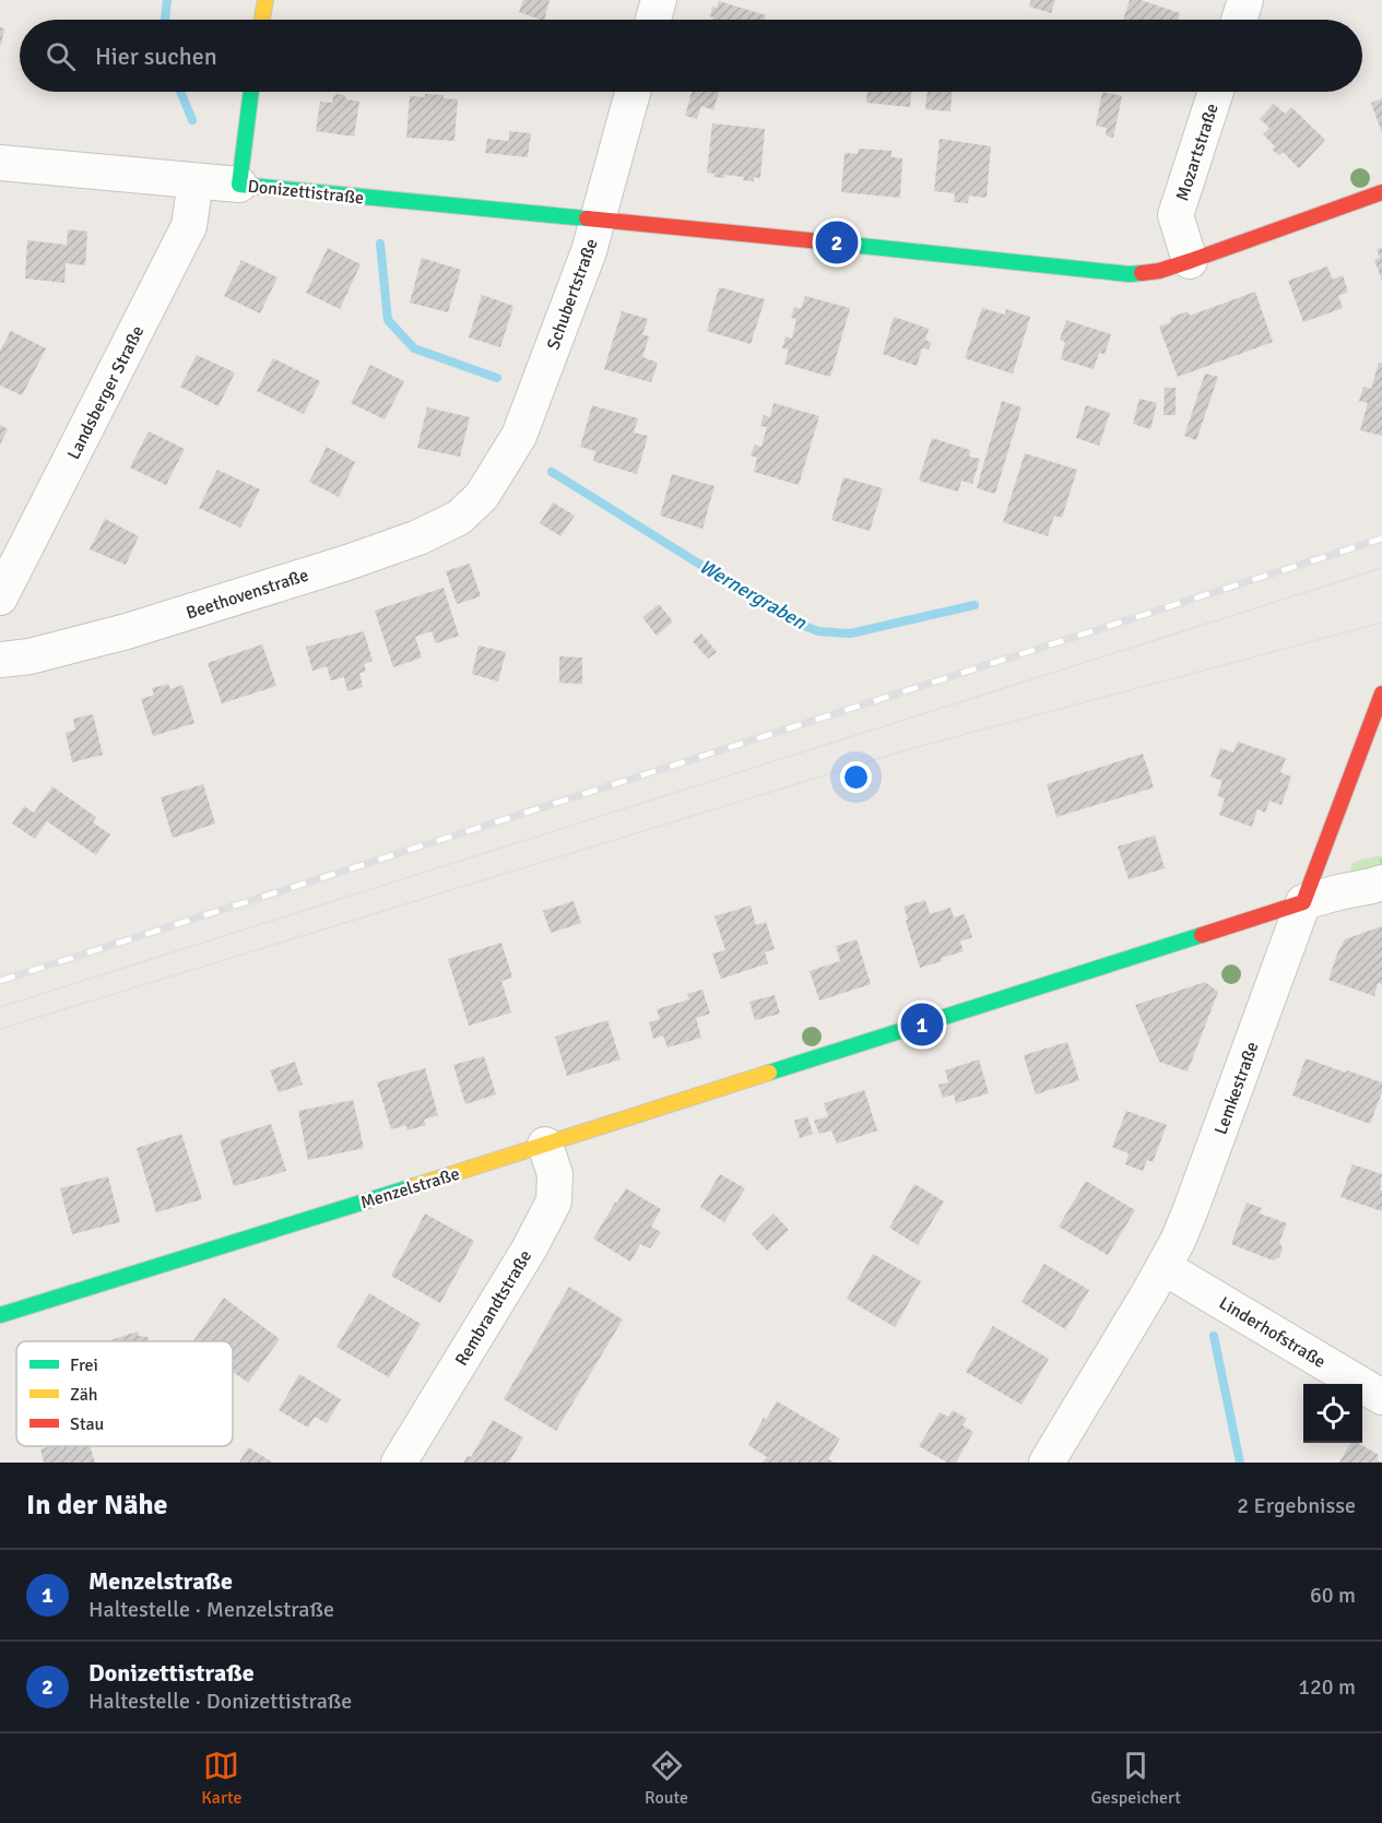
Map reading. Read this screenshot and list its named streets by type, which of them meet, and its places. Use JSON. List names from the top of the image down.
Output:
{
  "streets": {
    "street": [
      "Mozartstraße",
      "Donizettistraße",
      "Schubertstraße",
      "Landsberger Straße",
      "Beethovenstraße",
      "Lemkestraße",
      "Menzelstraße",
      "Rembrandtstraße",
      "Linderhofstraße"
    ]
  },
  "crossings": [
    ["Mozartstraße", "Donizettistraße"],
    ["Donizettistraße", "Schubertstraße"],
    ["Donizettistraße", "Landsberger Straße"],
    ["Schubertstraße", "Beethovenstraße"],
    ["Lemkestraße", "Menzelstraße"],
    ["Lemkestraße", "Linderhofstraße"],
    ["Menzelstraße", "Rembrandtstraße"]
  ],
  "water": ["Wernergraben"],
  "legend": ["Frei", "Zäh", "Stau"],
  "page": {
    "search": "Hier suchen",
    "pins": ["2", "1"],
    "heading": ["In der Nähe", "2 Ergebnisse"],
    "list": [
      {
        "mark": "1",
        "name": "Menzelstraße",
        "note": "Haltestelle · Menzelstraße",
        "value": "60 m"
      },
      {
        "mark": "2",
        "name": "Donizettistraße",
        "note": "Haltestelle · Donizettistraße",
        "value": "120 m"
      }
    ],
    "nav": ["Karte", "Route", "Gespeichert"]
  }
}
